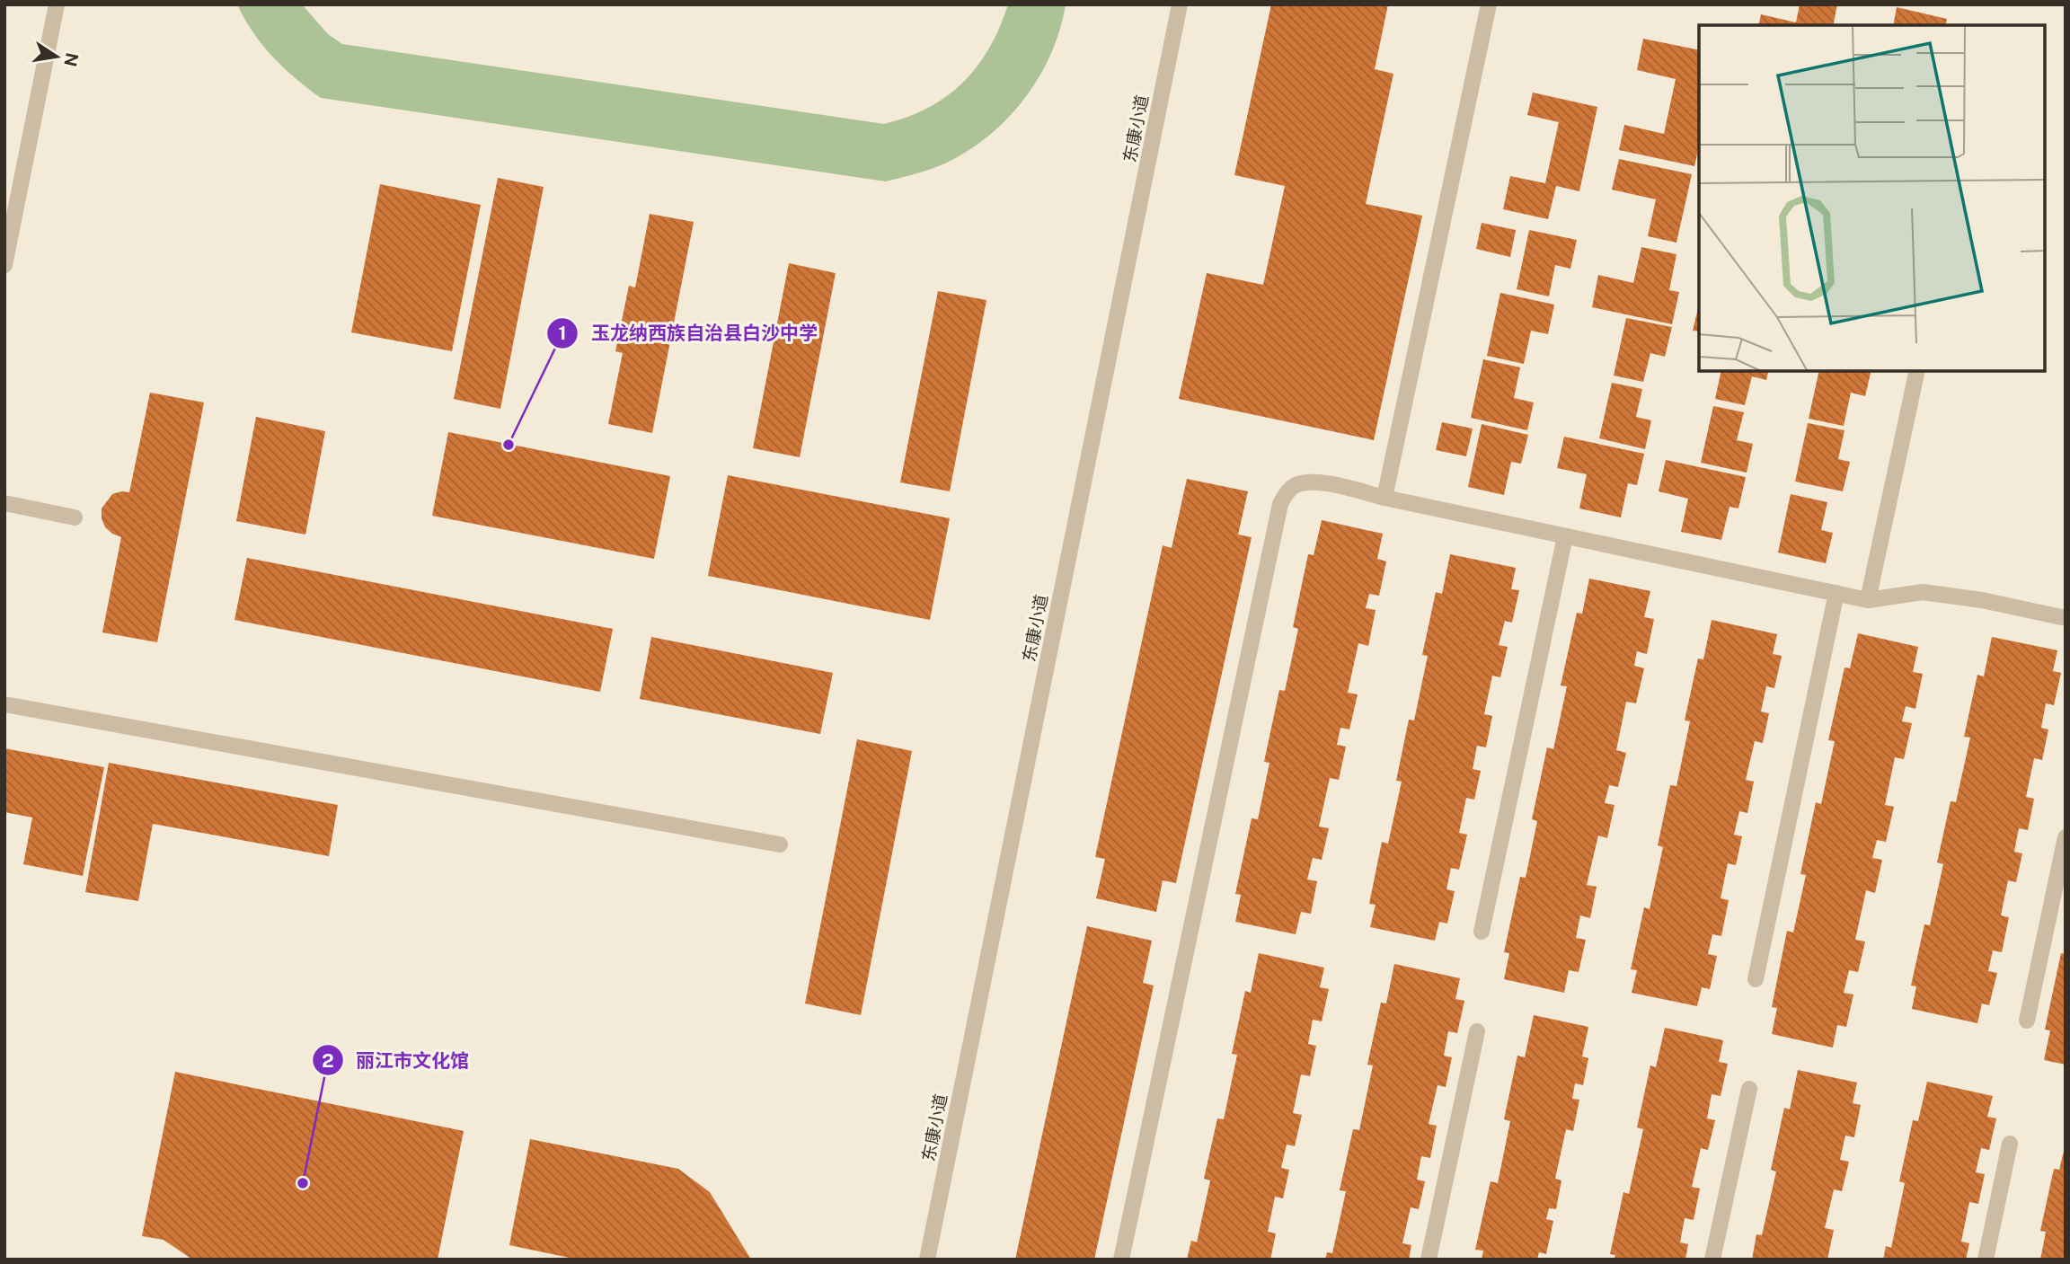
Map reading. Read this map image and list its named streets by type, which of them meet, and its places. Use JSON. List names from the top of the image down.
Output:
{
  "streets": {
    "street": ["东康小道"]
  },
  "places": ["玉龙纳西族自治县白沙中学", "丽江市文化馆"],
  "north": "right"
}
